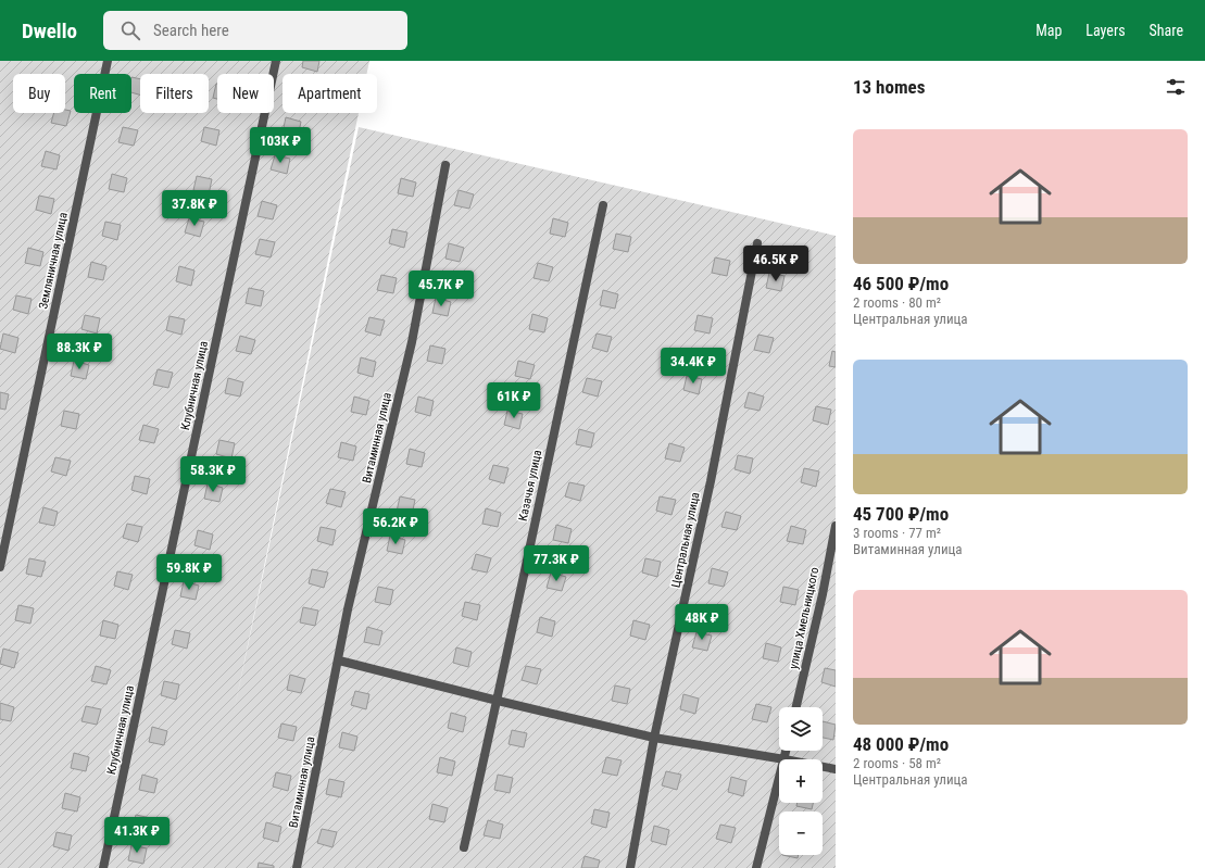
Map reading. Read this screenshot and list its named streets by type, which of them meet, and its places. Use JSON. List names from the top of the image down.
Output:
{
  "streets": {
    "street": [
      "Земляничная улица",
      "Клубничная улица",
      "Витаминная улица",
      "Казачья улица",
      "Центральная улица",
      "улица Хмельницкого"
    ]
  },
  "page": {
    "header": "Dwello",
    "search": "Search here",
    "nav": ["Map", "Layers", "Share"],
    "heading": "13 homes",
    "chip": [
      "Buy",
      "Rent",
      "Filters",
      "New",
      "Apartment"
    ],
    "list": [
      {
        "name": "46 500 ₽/mo",
        "note": "2 rooms · 80 m² · Центральная улица"
      },
      {
        "name": "45 700 ₽/mo",
        "note": "3 rooms · 77 m² · Витаминная улица"
      },
      {
        "name": "48 000 ₽/mo",
        "note": "2 rooms · 58 m² · Центральная улица"
      }
    ],
    "price": [
      "103K ₽",
      "37.8K ₽",
      "46.5K ₽",
      "45.7K ₽",
      "88.3K ₽",
      "34.4K ₽",
      "61K ₽",
      "58.3K ₽",
      "56.2K ₽",
      "77.3K ₽",
      "59.8K ₽",
      "48K ₽",
      "41.3K ₽"
    ],
    "map_buttons": ["+", "−"]
  }
}
